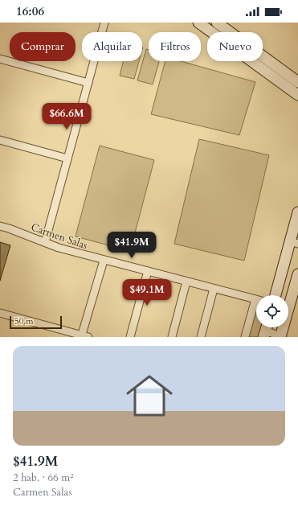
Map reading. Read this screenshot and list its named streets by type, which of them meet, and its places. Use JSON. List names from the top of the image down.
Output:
{
  "streets": {
    "street": ["Carmen Salas"]
  },
  "scale_bar": "50 m",
  "page": {
    "status": "16:06",
    "chip": [
      "Comprar",
      "Alquilar",
      "Filtros",
      "Nuevo"
    ],
    "price": ["$66.6M", "$41.9M", "$49.1M"],
    "scale": "50 m",
    "list": [
      {
        "name": "$41.9M",
        "note": "2 hab. · 66 m² · Carmen Salas"
      }
    ]
  }
}
